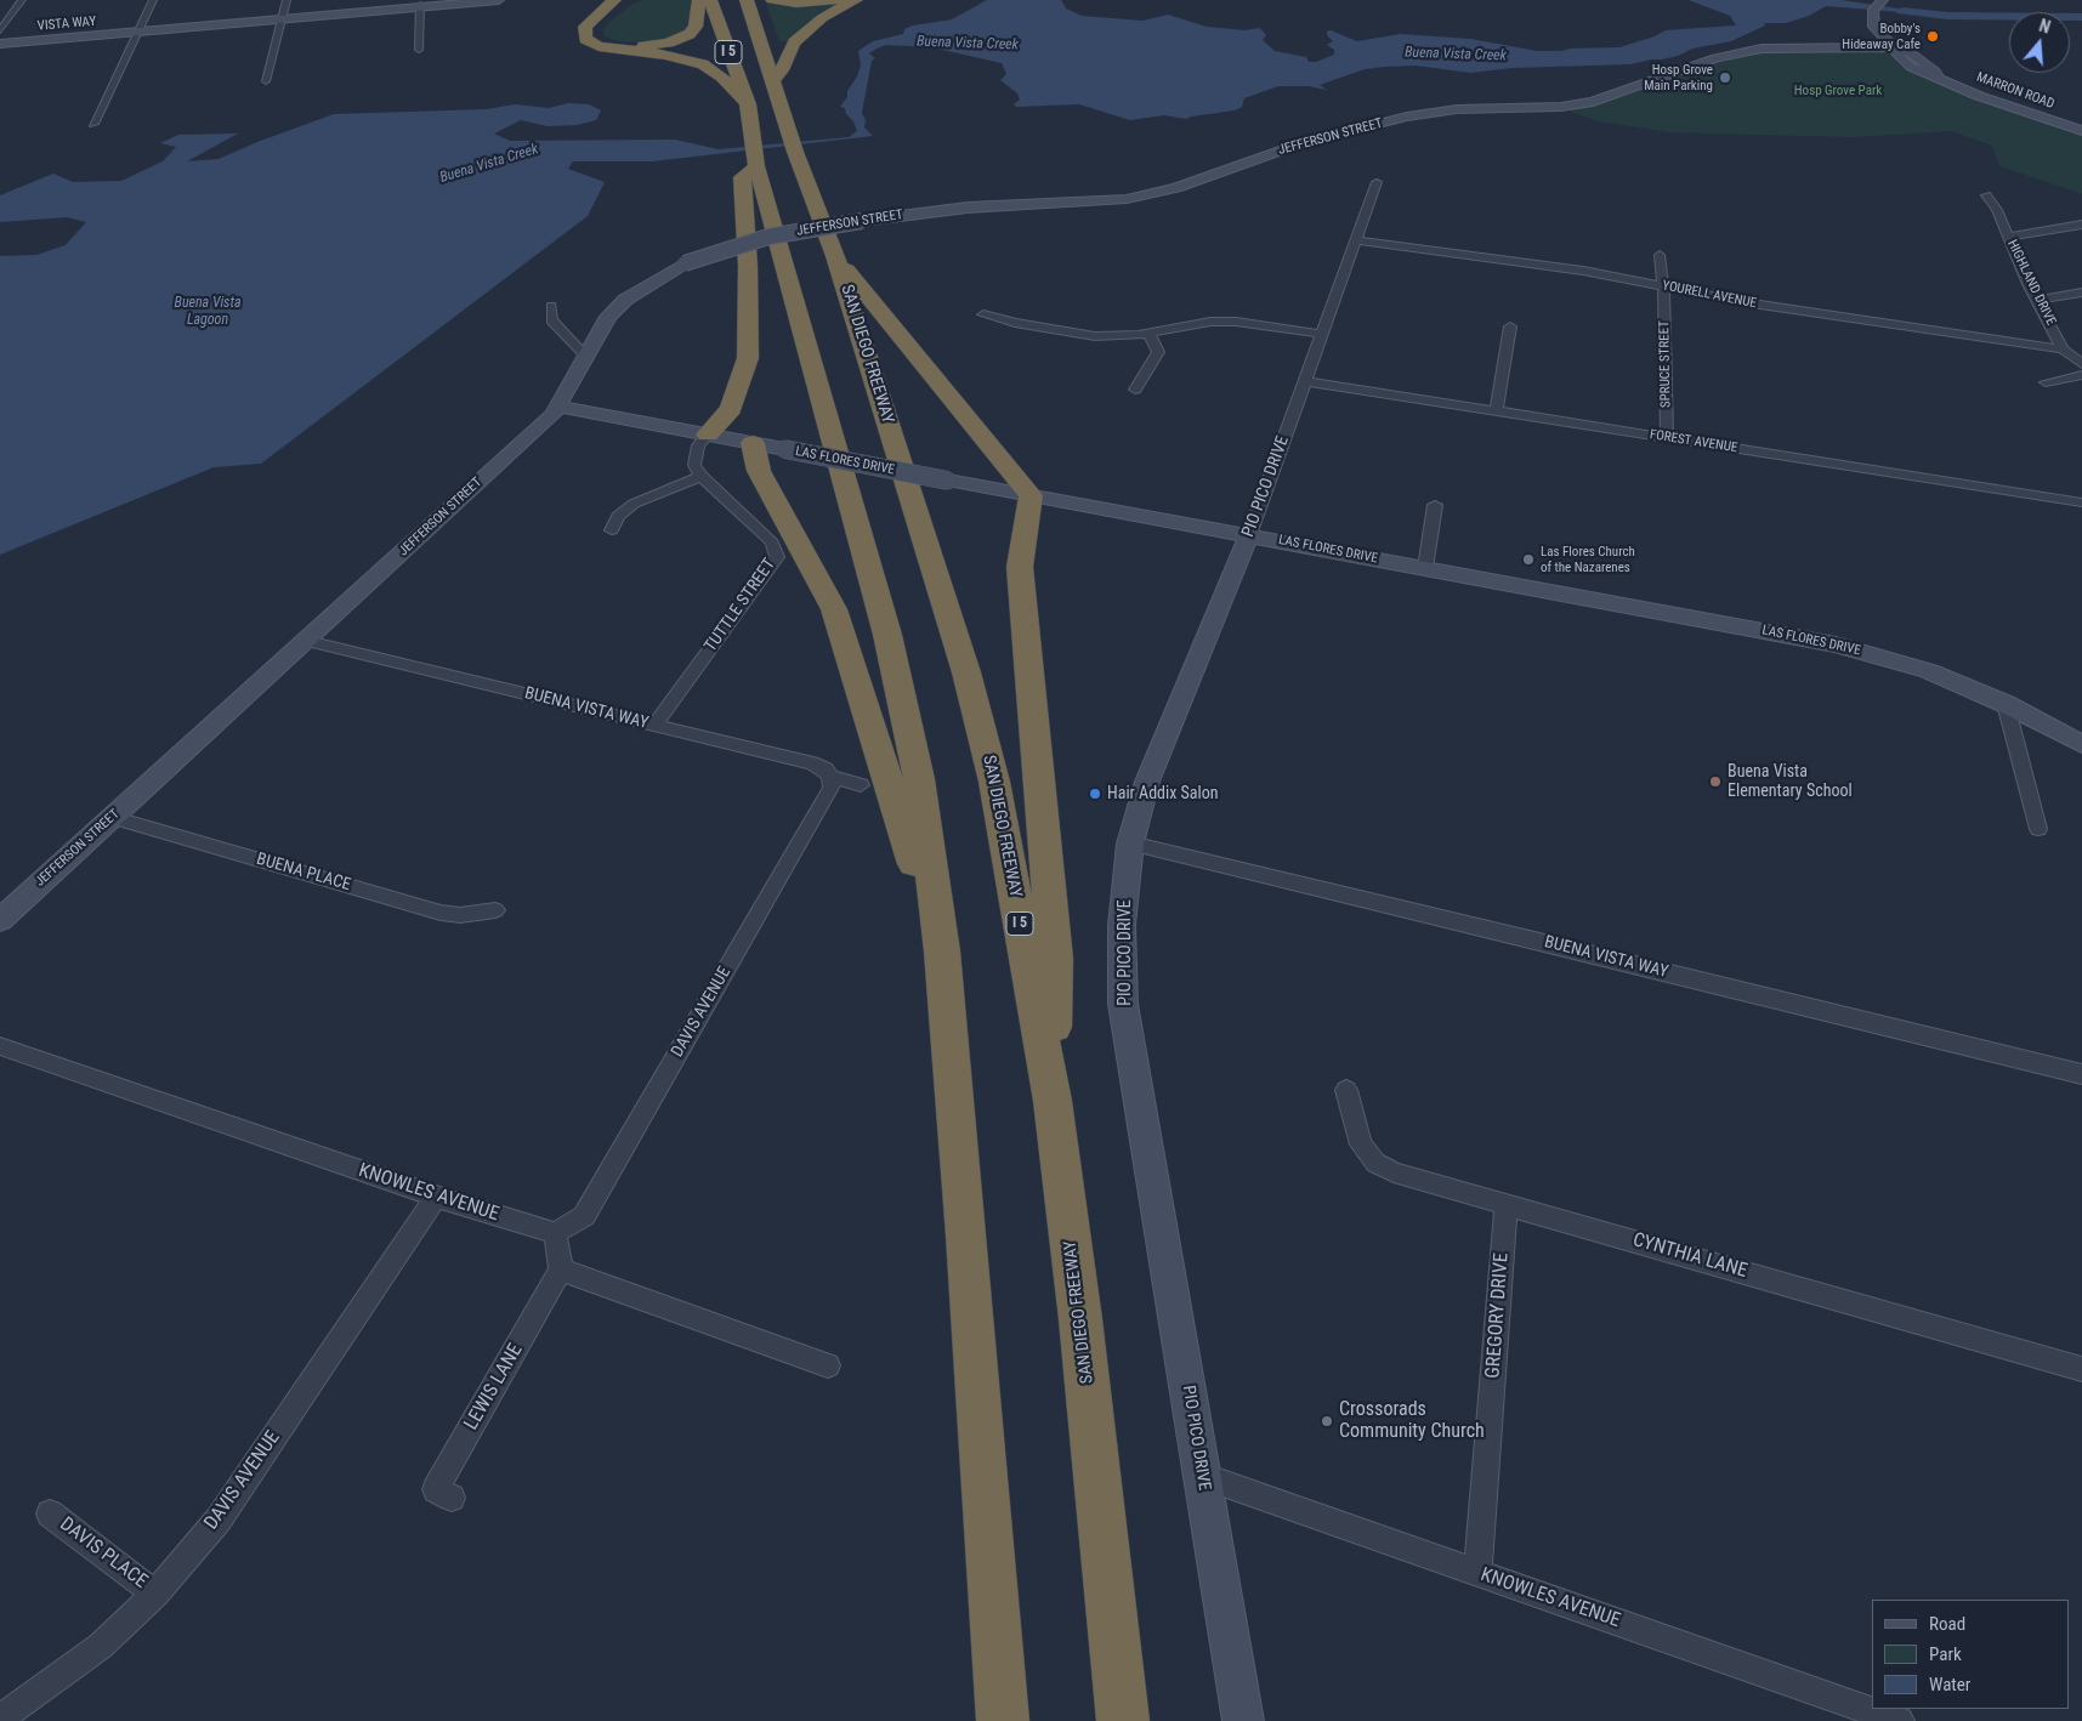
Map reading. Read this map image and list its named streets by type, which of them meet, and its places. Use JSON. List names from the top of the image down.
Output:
{
  "streets": {
    "highway": ["I 5", "SAN DIEGO FREEWAY"],
    "main road": [
      "VISTA WAY",
      "MARRON ROAD",
      "JEFFERSON STREET",
      "LAS FLORES DRIVE",
      "PIO PICO DRIVE"
    ],
    "street": [
      "HIGHLAND DRIVE",
      "YOURELL AVENUE",
      "SPRUCE STREET",
      "FOREST AVENUE",
      "TUTTLE STREET",
      "BUENA VISTA WAY",
      "BUENA PLACE",
      "DAVIS AVENUE",
      "KNOWLES AVENUE",
      "CYNTHIA LANE",
      "GREGORY DRIVE",
      "LEWIS LANE",
      "DAVIS PLACE"
    ]
  },
  "crossings": [
    ["MARRON ROAD", "JEFFERSON STREET"],
    ["JEFFERSON STREET", "LAS FLORES DRIVE"],
    ["JEFFERSON STREET", "BUENA VISTA WAY"],
    ["JEFFERSON STREET", "BUENA PLACE"],
    ["HIGHLAND DRIVE", "YOURELL AVENUE"],
    ["YOURELL AVENUE", "SPRUCE STREET"],
    ["YOURELL AVENUE", "PIO PICO DRIVE"],
    ["SPRUCE STREET", "FOREST AVENUE"],
    ["FOREST AVENUE", "PIO PICO DRIVE"],
    ["LAS FLORES DRIVE", "PIO PICO DRIVE"],
    ["PIO PICO DRIVE", "BUENA VISTA WAY"],
    ["PIO PICO DRIVE", "KNOWLES AVENUE"],
    ["TUTTLE STREET", "BUENA VISTA WAY"],
    ["BUENA VISTA WAY", "DAVIS AVENUE"],
    ["DAVIS AVENUE", "KNOWLES AVENUE"],
    ["DAVIS AVENUE", "DAVIS PLACE"],
    ["KNOWLES AVENUE", "GREGORY DRIVE"],
    ["CYNTHIA LANE", "GREGORY DRIVE"]
  ],
  "water": ["Buena Vista Creek", "Buena Vista Lagoon"],
  "parks": ["Hosp Grove Park"],
  "places": [
    "Bobby's Hideaway Cafe",
    "Hosp Grove Main Parking",
    "Las Flores Church of the Nazarenes",
    "Buena Vista Elementary School",
    "Hair Addix Salon",
    "Crossorads Community Church"
  ],
  "legend": ["Road", "Park", "Water"],
  "north": "top"
}
